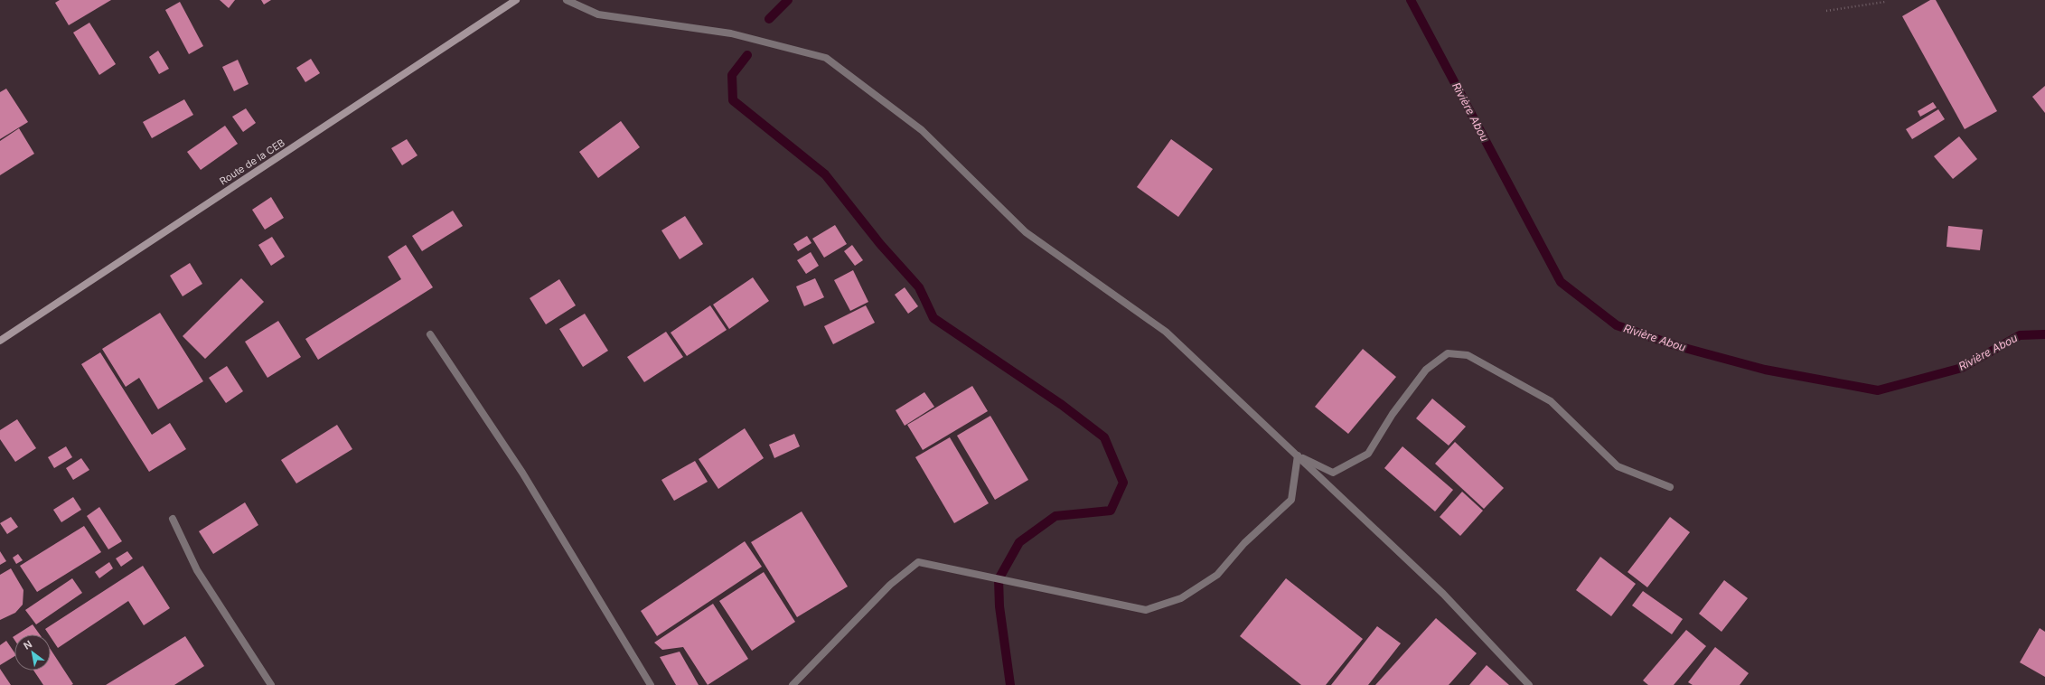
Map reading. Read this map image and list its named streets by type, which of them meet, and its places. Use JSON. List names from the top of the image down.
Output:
{
  "streets": {
    "main road": ["Route de la CEB"]
  },
  "water": ["Rivière Abou"],
  "north": "top left"
}
